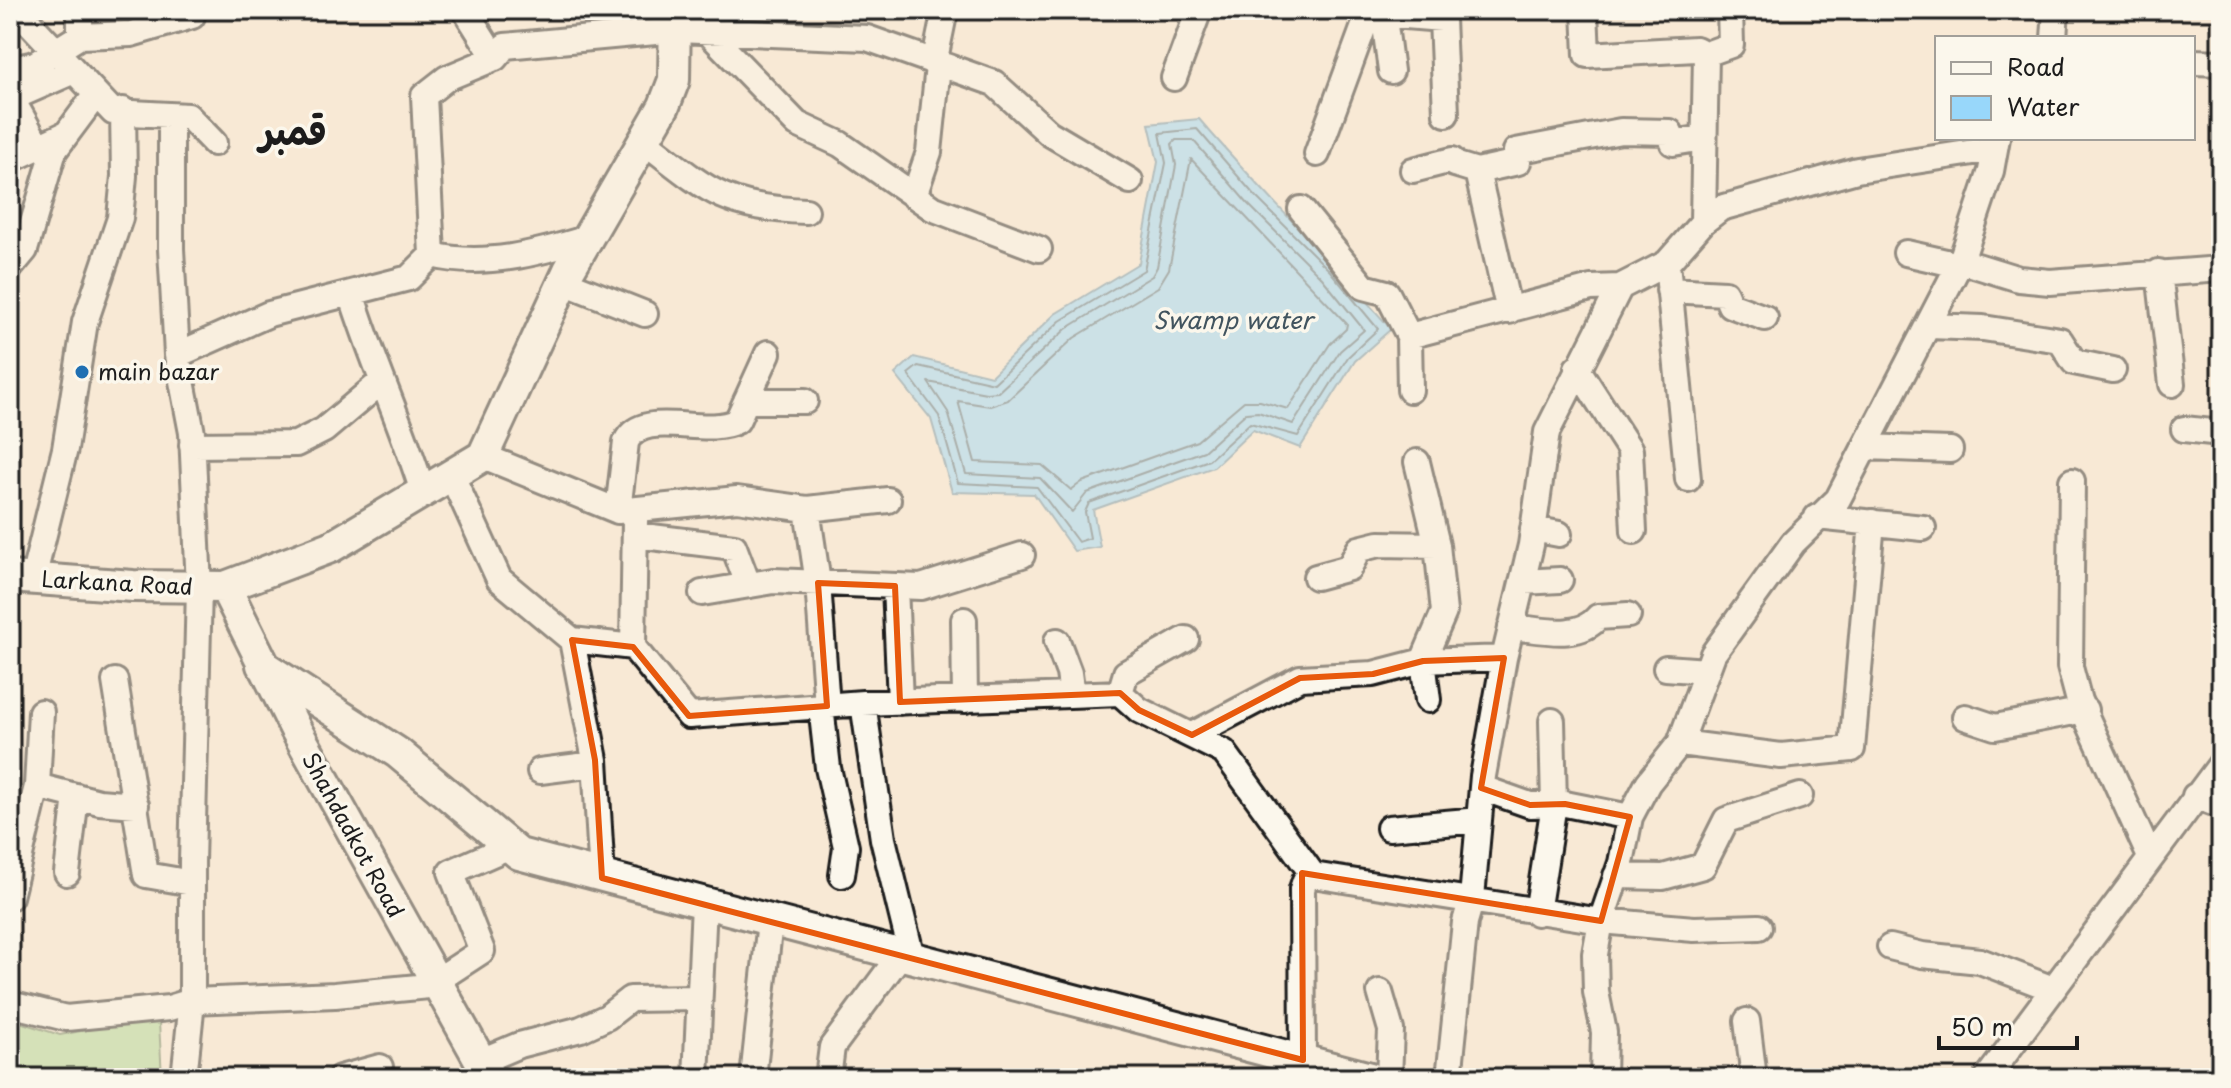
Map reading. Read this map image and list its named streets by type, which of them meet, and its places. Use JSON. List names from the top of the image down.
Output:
{
  "streets": {
    "main road": ["Larkana Road", "Shahdadkot Road"]
  },
  "crossings": [
    ["Larkana Road", "Shahdadkot Road"]
  ],
  "districts": ["قمبر"],
  "water": ["Swamp water"],
  "places": ["main bazar"],
  "legend": ["Road", "Water"],
  "scale_bar": "50 m"
}
